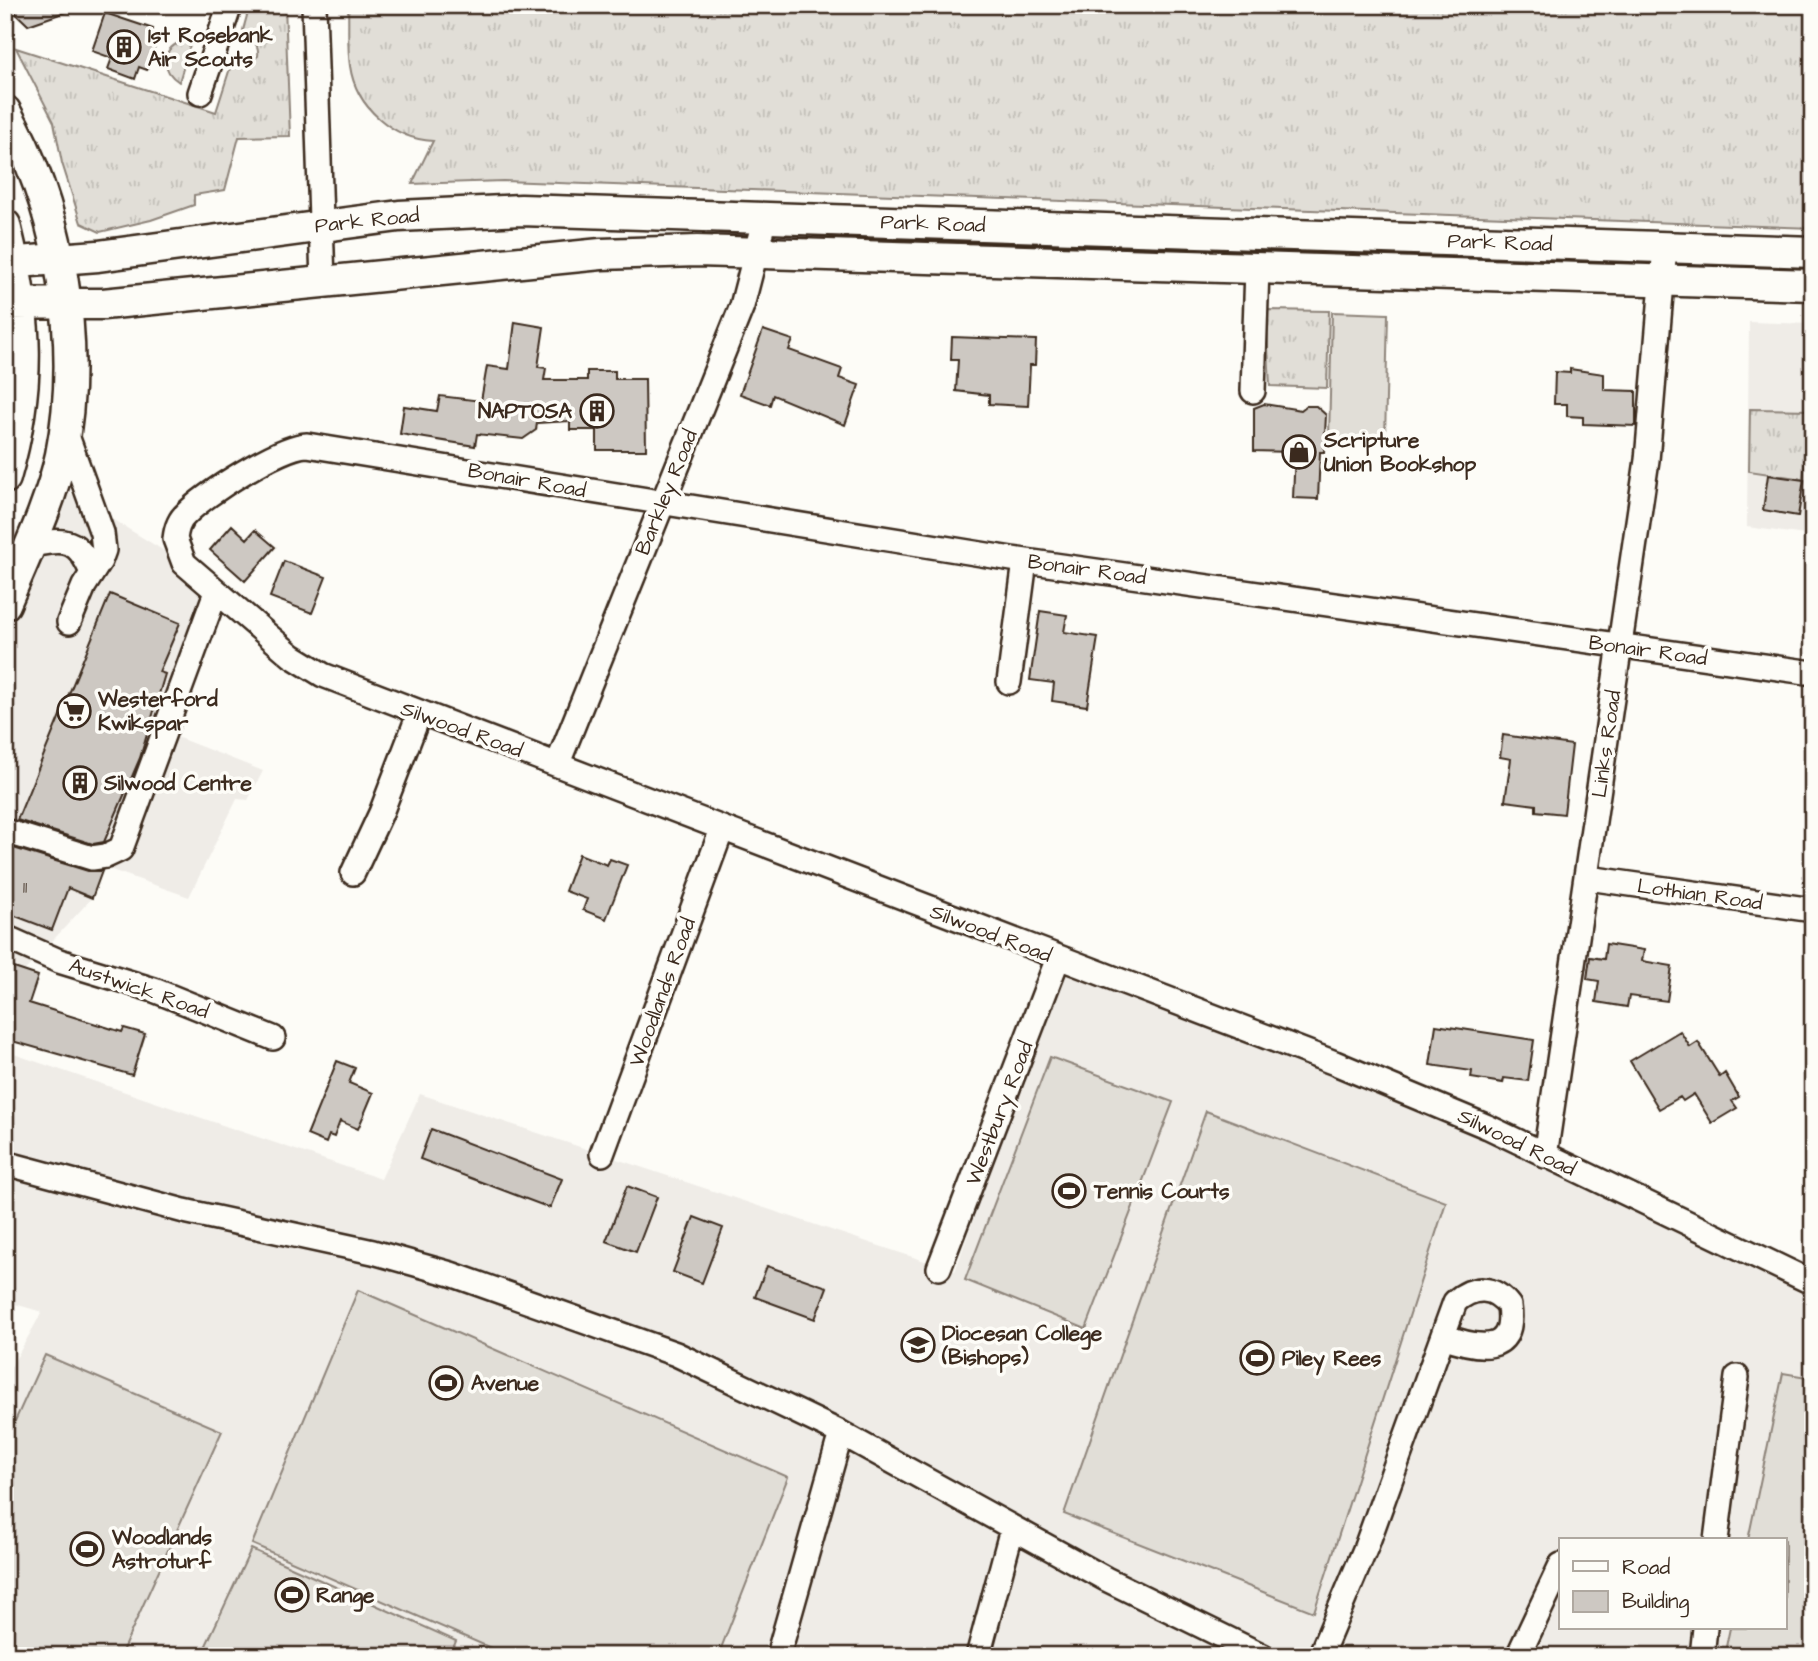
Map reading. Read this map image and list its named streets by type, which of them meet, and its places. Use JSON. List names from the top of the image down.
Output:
{
  "streets": {
    "main road": ["Park Road"],
    "street": [
      "Bonair Road",
      "Barkley Road",
      "Silwood Road",
      "Links Road",
      "Lothian Road",
      "Austwick Road",
      "Woodlands Road",
      "Westbury Road"
    ]
  },
  "crossings": [
    ["Park Road", "Barkley Road"],
    ["Park Road", "Links Road"],
    ["Bonair Road", "Barkley Road"],
    ["Bonair Road", "Silwood Road"],
    ["Bonair Road", "Links Road"],
    ["Barkley Road", "Silwood Road"],
    ["Silwood Road", "Links Road"],
    ["Silwood Road", "Woodlands Road"],
    ["Silwood Road", "Westbury Road"],
    ["Links Road", "Lothian Road"]
  ],
  "places": {
    "building": ["1st Rosebank Air Scouts", "NAPTOSA", "Silwood Centre"],
    "shop": ["Scripture Union Bookshop"],
    "supermarket": ["Westerford Kwikspar"],
    "sports": [
      "Tennis Courts",
      "Piley Rees",
      "Avenue",
      "Woodlands Astroturf",
      "Range"
    ],
    "school or university": ["Diocesan College (Bishops)"]
  },
  "house_numbers": ["11"],
  "legend": ["Road", "Building"]
}
